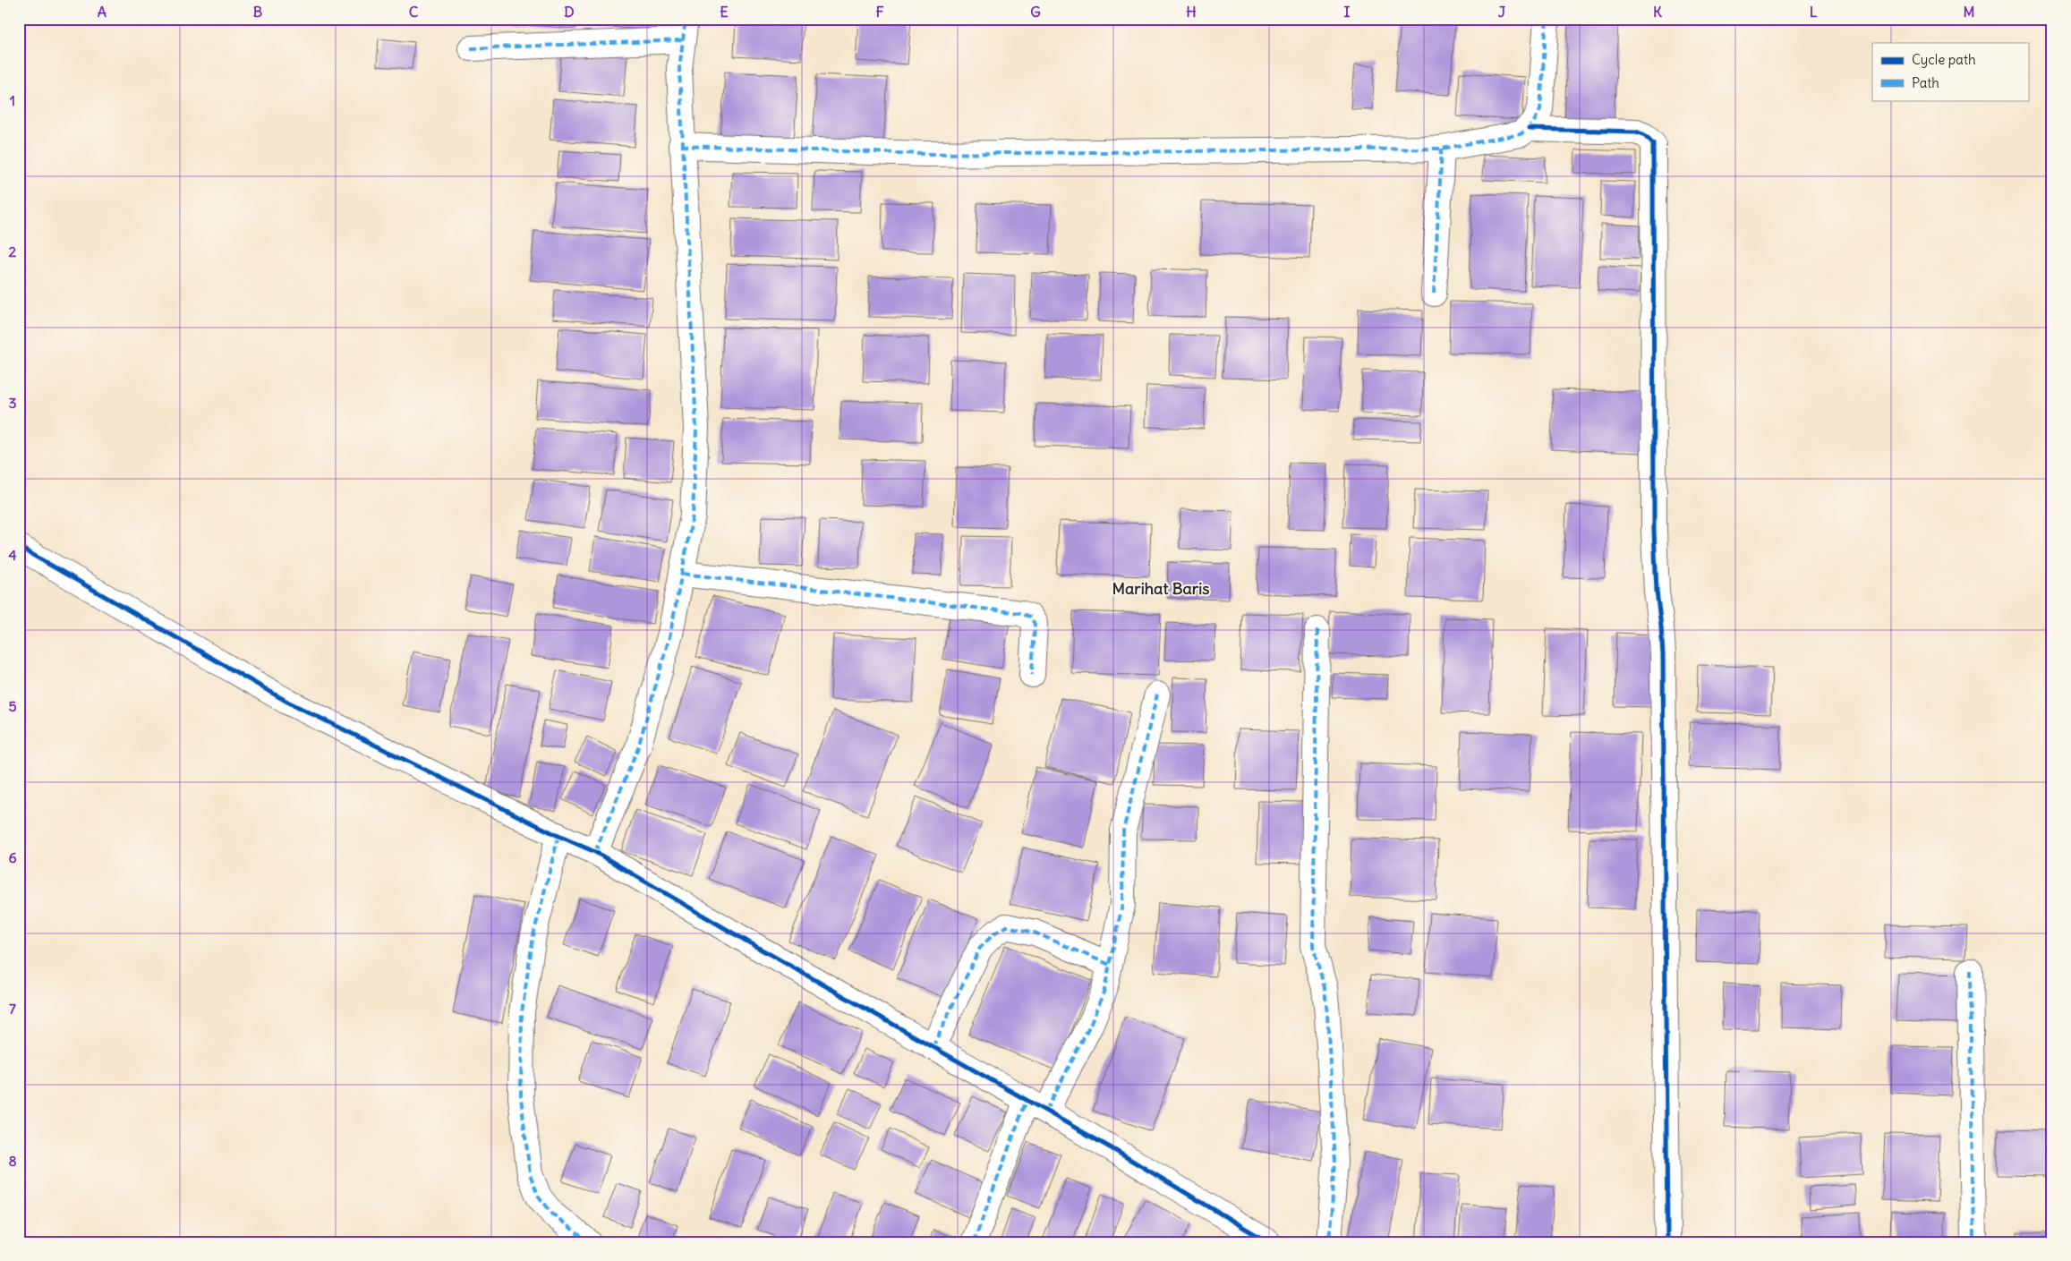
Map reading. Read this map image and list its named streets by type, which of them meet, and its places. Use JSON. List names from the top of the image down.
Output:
{
  "districts": ["Marihat Baris"],
  "legend": ["Cycle path", "Path"],
  "grid": {
    "columns": [
      "A",
      "B",
      "C",
      "D",
      "E",
      "F",
      "G",
      "H",
      "I",
      "J",
      "K",
      "L",
      "M"
    ],
    "rows": [
      "1",
      "2",
      "3",
      "4",
      "5",
      "6",
      "7",
      "8"
    ]
  }
}
